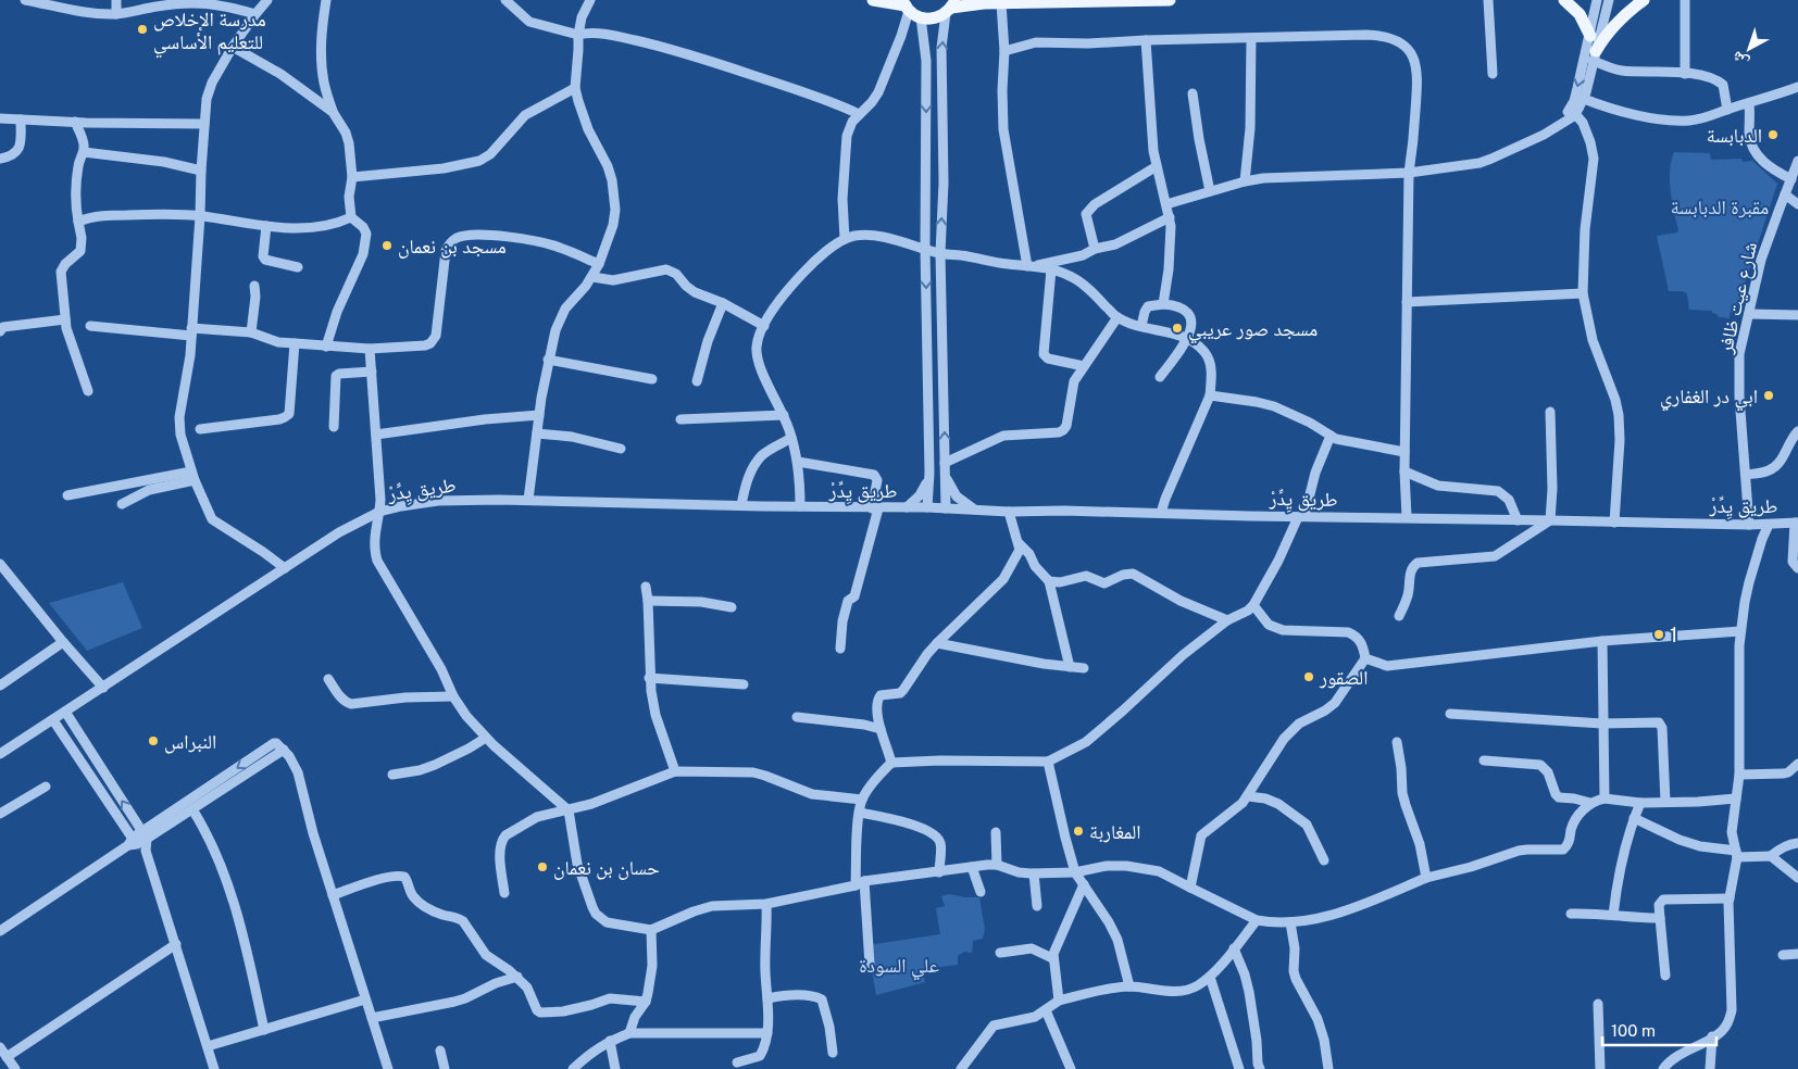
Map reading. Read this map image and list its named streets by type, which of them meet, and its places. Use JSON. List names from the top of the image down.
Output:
{
  "streets": {
    "street": ["شارع عيت ظافر", "طريق يِدِّرْ"]
  },
  "crossings": [
    ["شارع عيت ظافر", "طريق يِدِّرْ"]
  ],
  "parks": ["مقبرة الدبابسة", "علي السودة"],
  "places": [
    "مدرسة الإخلاص للتعليم الأساسي",
    "الدبابسة",
    "مسجد بن نعمان",
    "مسجد صور عريبي",
    "ابي در الغفاري",
    "1",
    "الصقور",
    "النبراس",
    "المغاربة",
    "حسان بن نعمان"
  ],
  "scale_bar": "100 m",
  "north": "bottom left"
}
